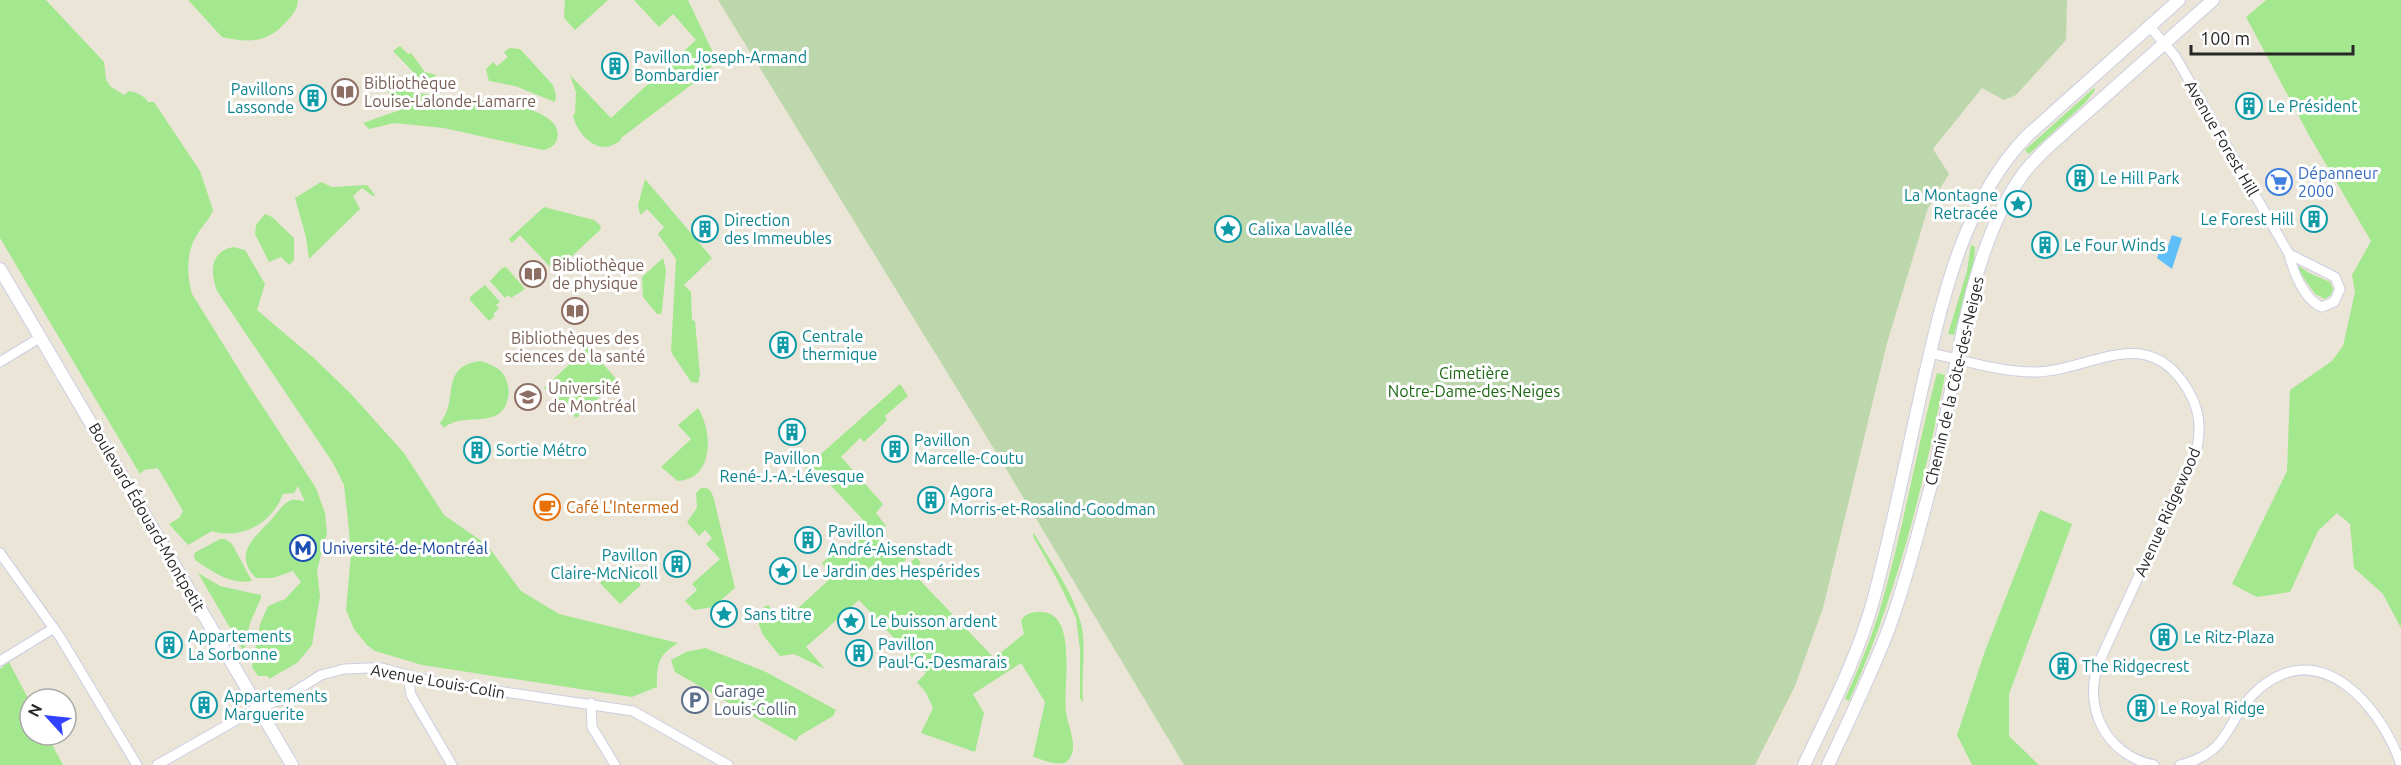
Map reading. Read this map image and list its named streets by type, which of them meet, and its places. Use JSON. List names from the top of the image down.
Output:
{
  "streets": {
    "main road": ["Chemin de la Côte-des-Neiges", "Boulevard Édouard-Montpetit"],
    "street": ["Avenue Forest Hill", "Avenue Ridgewood", "Avenue Louis-Colin"]
  },
  "crossings": [
    ["Avenue Forest Hill", "Chemin de la Côte-des-Neiges"],
    ["Chemin de la Côte-des-Neiges", "Avenue Ridgewood"],
    ["Boulevard Édouard-Montpetit", "Avenue Louis-Colin"]
  ],
  "parks": ["Cimetière Notre-Dame-des-Neiges"],
  "places": {
    "building": [
      "Pavillon Joseph-Armand Bombardier",
      "Pavillons Lassonde",
      "Le Président",
      "Le Hill Park",
      "Le Forest Hill",
      "Direction des Immeubles",
      "Le Four Winds",
      "Centrale thermique",
      "Pavillon René-J.-A.-Lévesque",
      "Pavillon Marcelle-Coutu",
      "Sortie Métro",
      "Agora Morris-et-Rosalind-Goodman",
      "Pavillon André-Aisenstadt",
      "Pavillon Claire-McNicoll",
      "Le Ritz-Plaza",
      "Appartements La Sorbonne",
      "Pavillon Paul-G.-Desmarais",
      "The Ridgecrest",
      "Appartements Marguerite",
      "Le Royal Ridge"
    ],
    "library": ["Bibliothèque Louise-Lalonde-Lamarre", "Bibliothèque de physique", "Bibliothèques des sciences de la santé"],
    "supermarket": ["Dépanneur 2000"],
    "place": [
      "La Montagne Retracée",
      "Calixa Lavallée",
      "Le Jardin des Hespérides",
      "Sans titre",
      "Le buisson ardent"
    ],
    "school or university": ["Université de Montréal"],
    "cafe": ["Café L'Intermed"],
    "metro station": ["Université-de-Montréal"],
    "parking": ["Garage Louis-Collin"]
  },
  "scale_bar": "100 m",
  "north": "top left"
}
